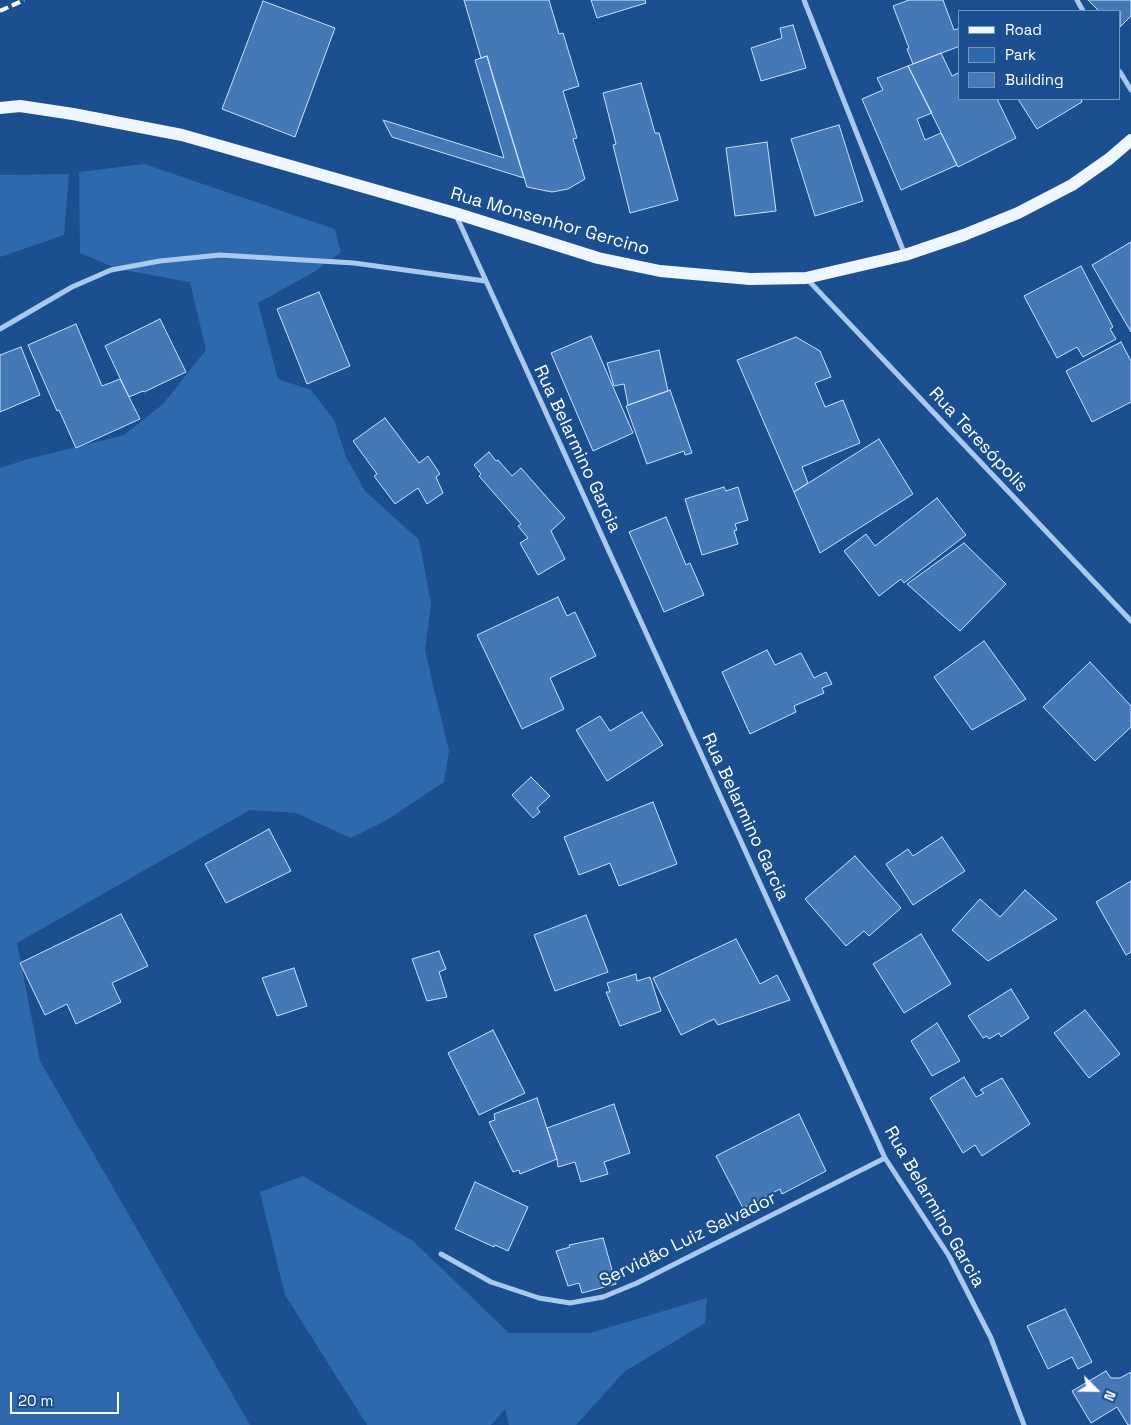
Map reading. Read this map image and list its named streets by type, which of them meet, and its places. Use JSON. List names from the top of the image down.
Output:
{
  "streets": {
    "main road": ["Rua Monsenhor Gercino"],
    "street": ["Rua Teresópolis", "Rua Belarmino Garcia", "Servidão Luiz Salvador"]
  },
  "crossings": [
    ["Rua Monsenhor Gercino", "Rua Teresópolis"],
    ["Rua Monsenhor Gercino", "Rua Belarmino Garcia"],
    ["Rua Belarmino Garcia", "Servidão Luiz Salvador"]
  ],
  "legend": ["Road", "Park", "Building"],
  "scale_bar": "20 m",
  "north": "bottom right"
}
